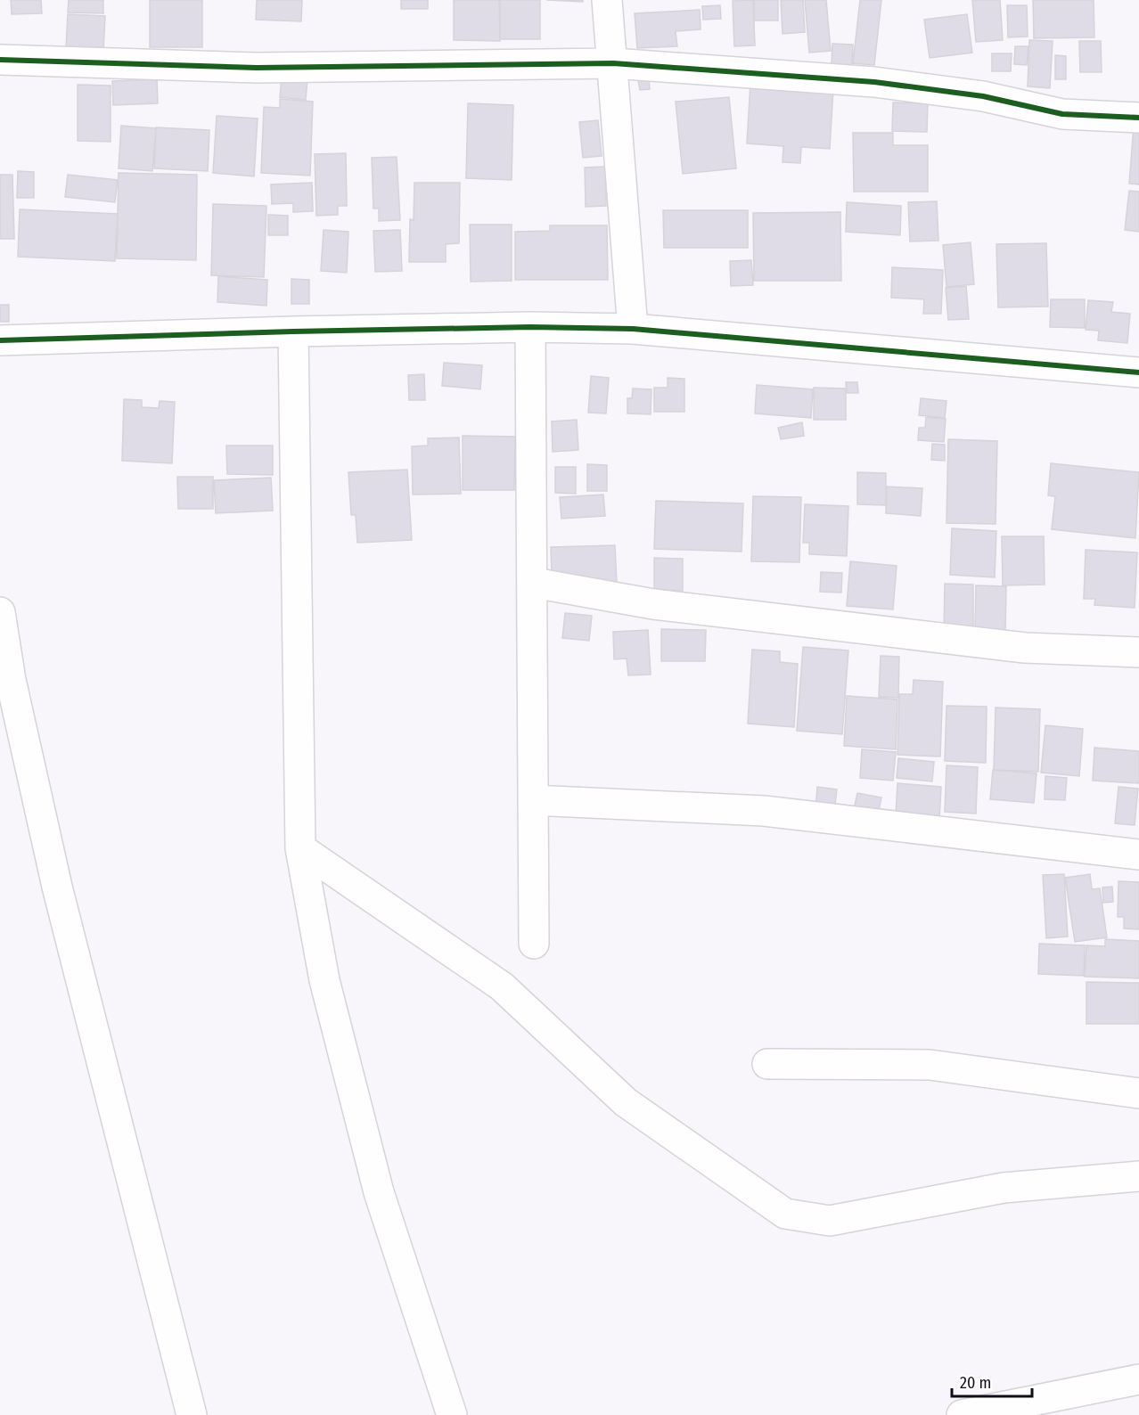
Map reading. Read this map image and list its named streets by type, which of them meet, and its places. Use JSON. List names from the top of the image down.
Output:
{
  "scale_bar": "20 m"
}
